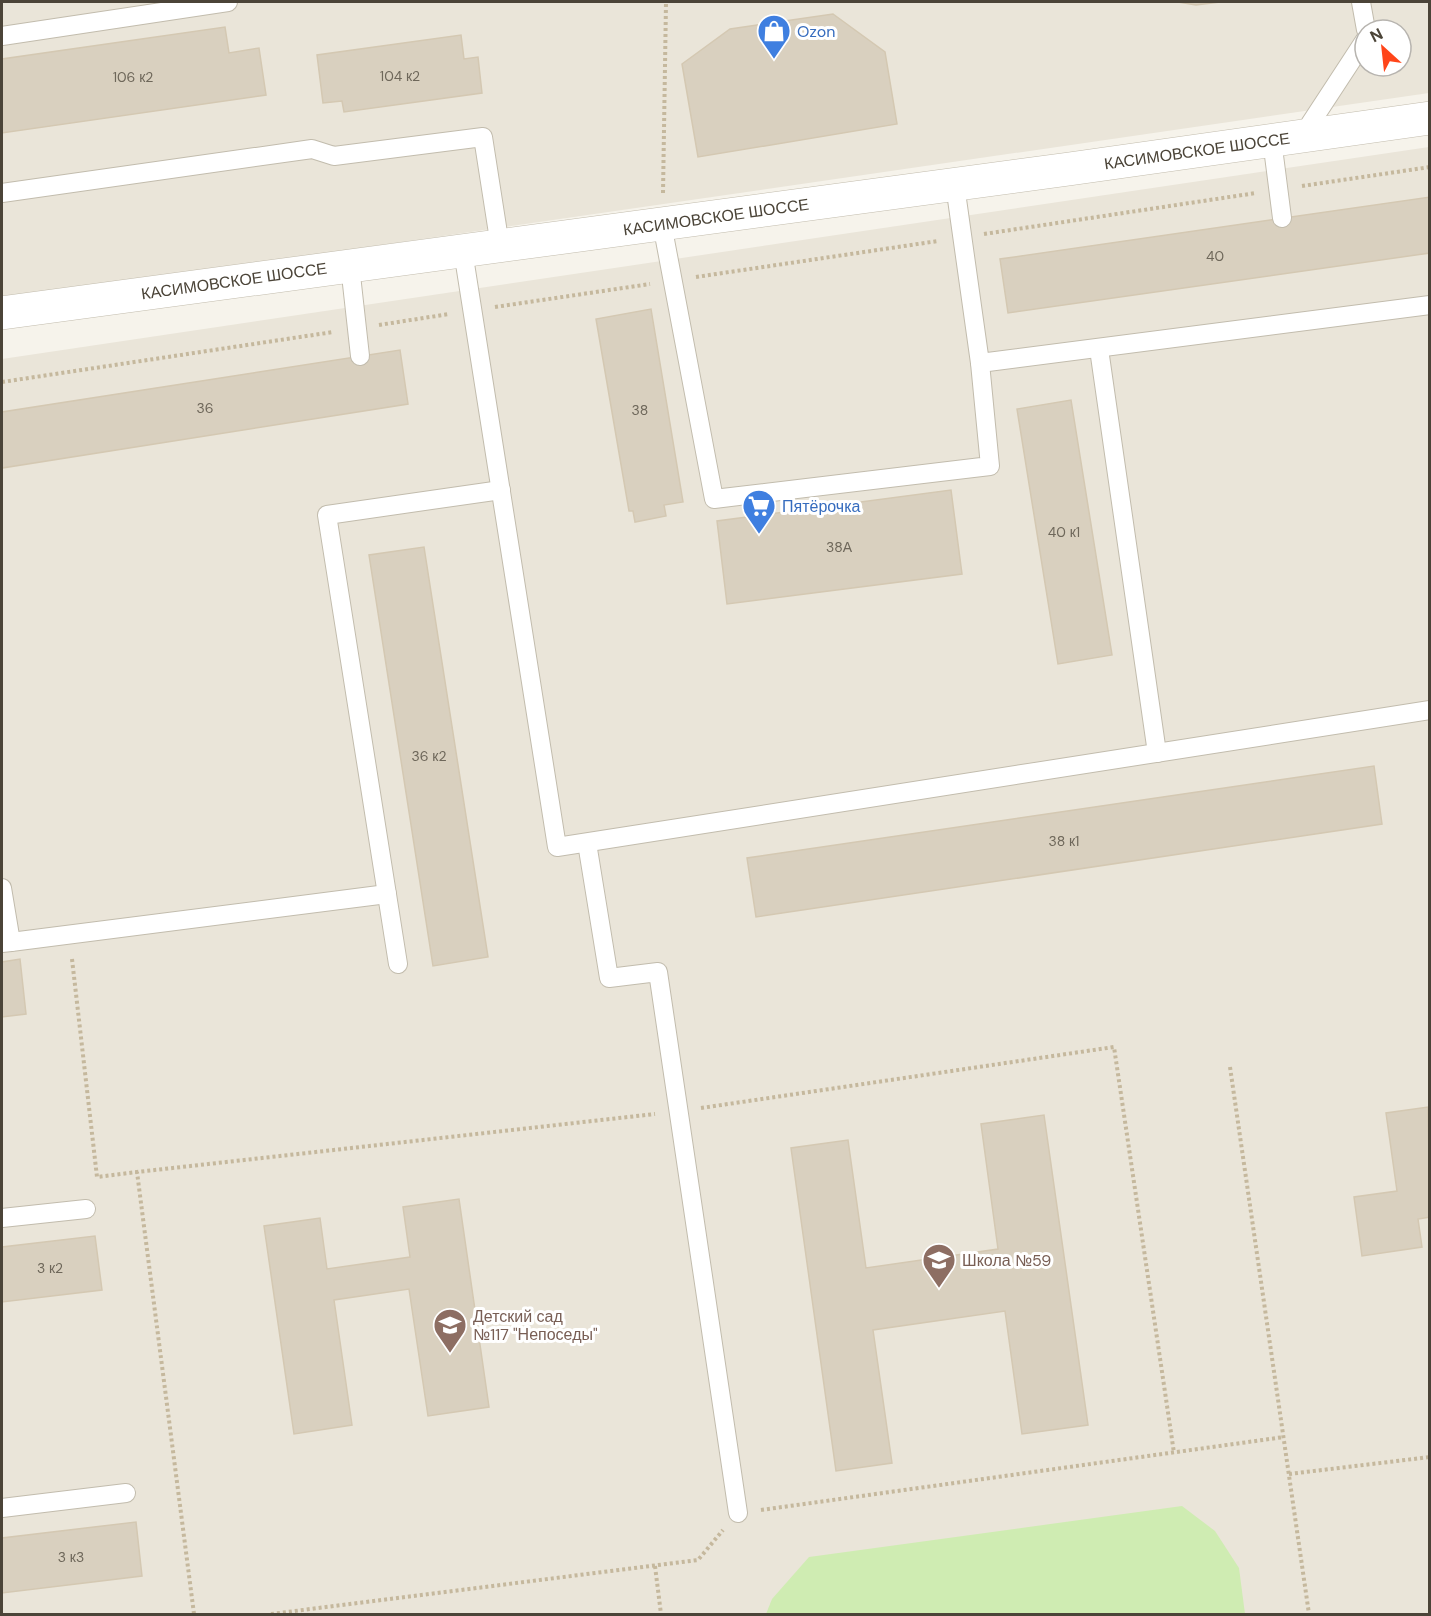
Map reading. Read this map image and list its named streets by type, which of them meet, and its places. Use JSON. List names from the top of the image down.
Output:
{
  "streets": {
    "street": ["КАСИМОВСКОЕ ШОССЕ"]
  },
  "places": {
    "shop": ["Ozon"],
    "supermarket": ["Пятёрочка"],
    "school or university": ["Школа №59", "Детский сад №117 \"Непоседы\""]
  },
  "house_numbers": [
    "104 к2",
    "106 к2",
    "40",
    "36",
    "38",
    "40 к1",
    "38А",
    "36 к2",
    "38 к1",
    "3 к2",
    "3 к3"
  ],
  "north": "top left"
}
